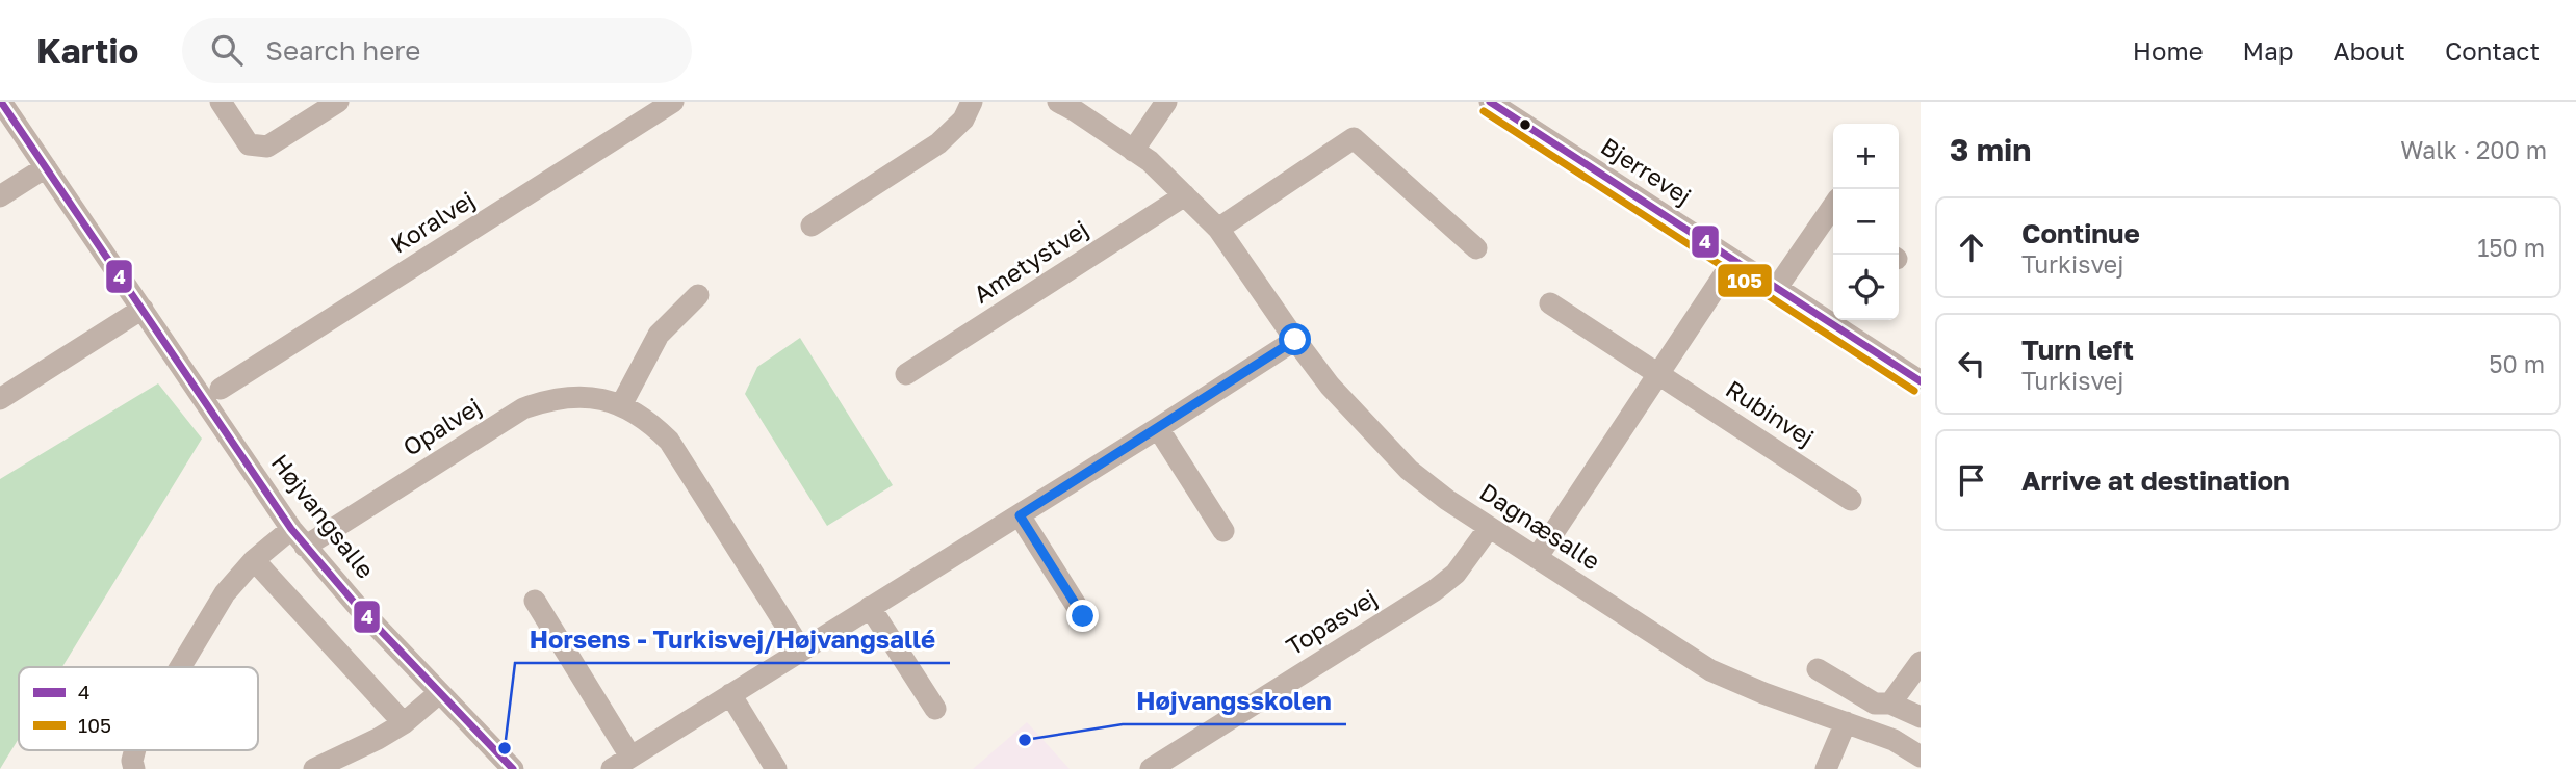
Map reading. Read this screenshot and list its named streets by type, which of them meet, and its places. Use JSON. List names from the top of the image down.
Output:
{
  "streets": {
    "street": [
      "Bjerrevej",
      "Koralvej",
      "Ametystvej",
      "Rubinvej",
      "Opalvej",
      "Højvangsalle",
      "Dagnæsalle",
      "Topasvej"
    ]
  },
  "crossings": [
    ["Ametystvej", "Dagnæsalle"],
    ["Opalvej", "Højvangsalle"],
    ["Dagnæsalle", "Topasvej"]
  ],
  "places": ["Højvangsskolen", "Horsens - Turkisvej/Højvangsallé"],
  "lines": ["transit line 4", "transit line 105"],
  "legend": ["4", "105"],
  "page": {
    "header": "Kartio",
    "search": "Search here",
    "nav": [
      "Home",
      "Map",
      "About",
      "Contact"
    ],
    "heading": ["3 min", "Walk · 200 m"],
    "map_buttons": ["+", "−"],
    "list": [
      ["Continue", "Turkisvej", "150 m"],
      ["Turn left", "Turkisvej", "50 m"],
      "Arrive at destination"
    ]
  }
}
